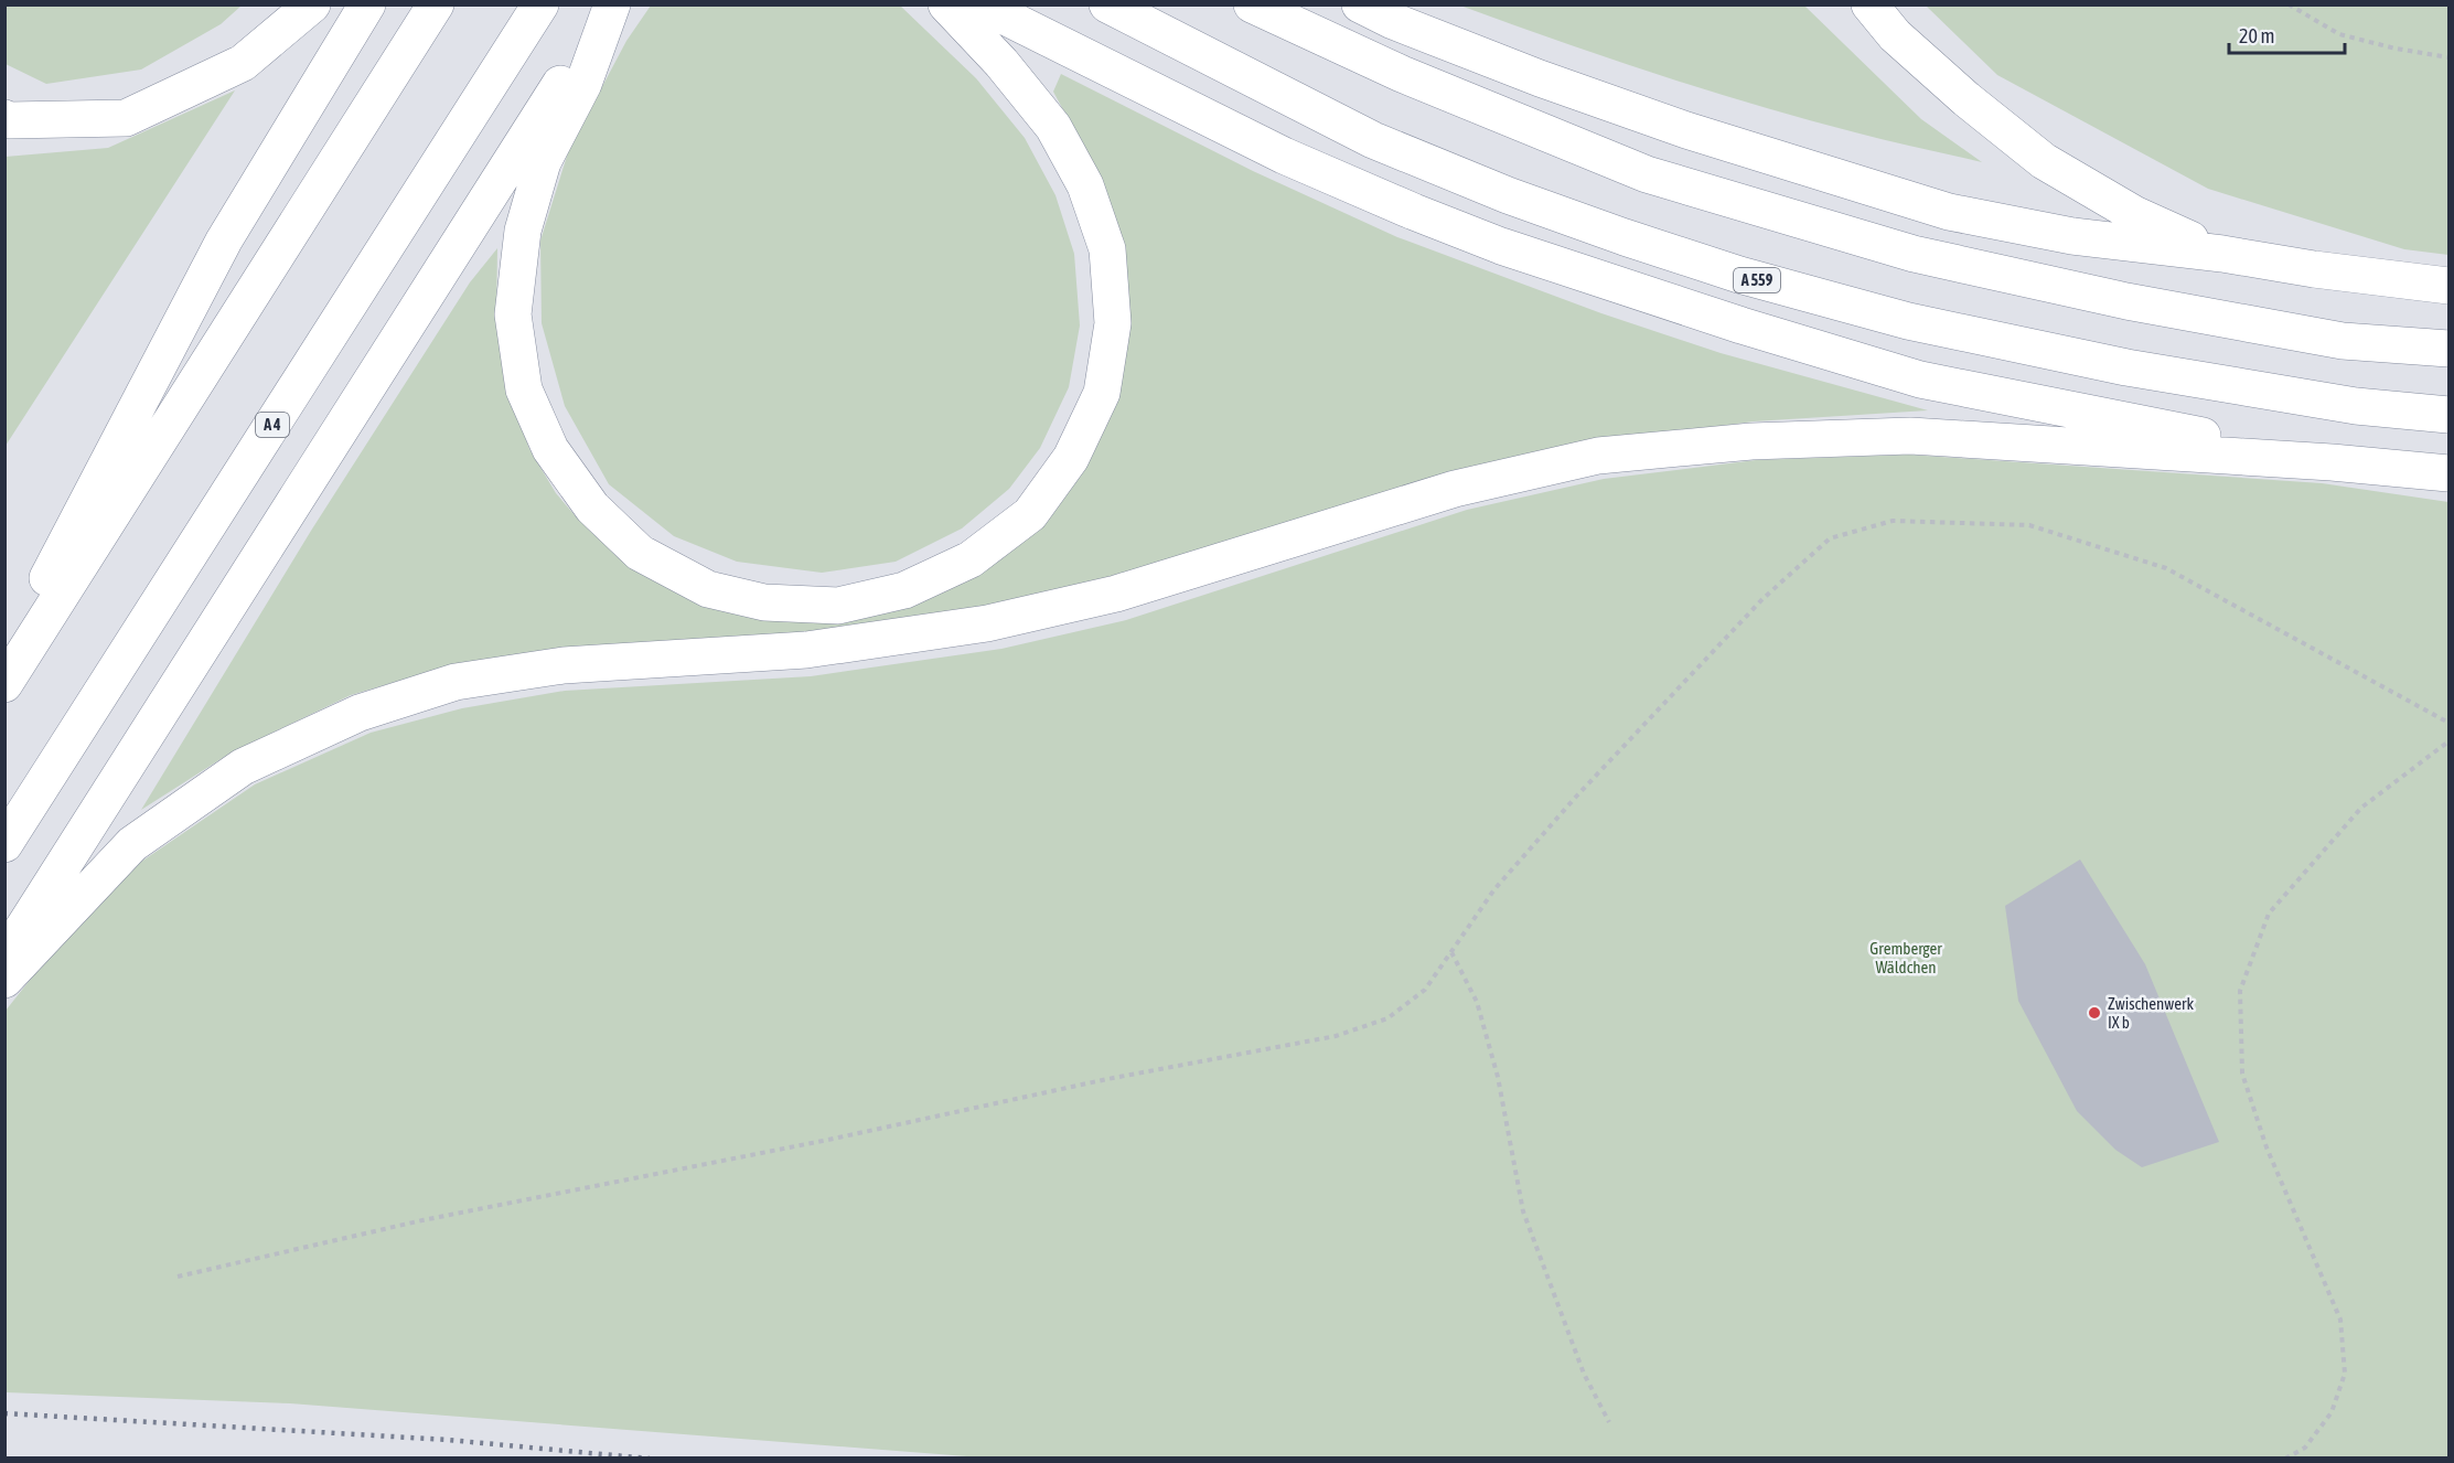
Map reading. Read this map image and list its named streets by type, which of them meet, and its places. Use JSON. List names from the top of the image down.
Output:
{
  "streets": {
    "highway": ["A 559", "A 4"]
  },
  "parks": ["Gremberger Wäldchen"],
  "places": ["Zwischenwerk IX b"],
  "scale_bar": "20 m"
}
